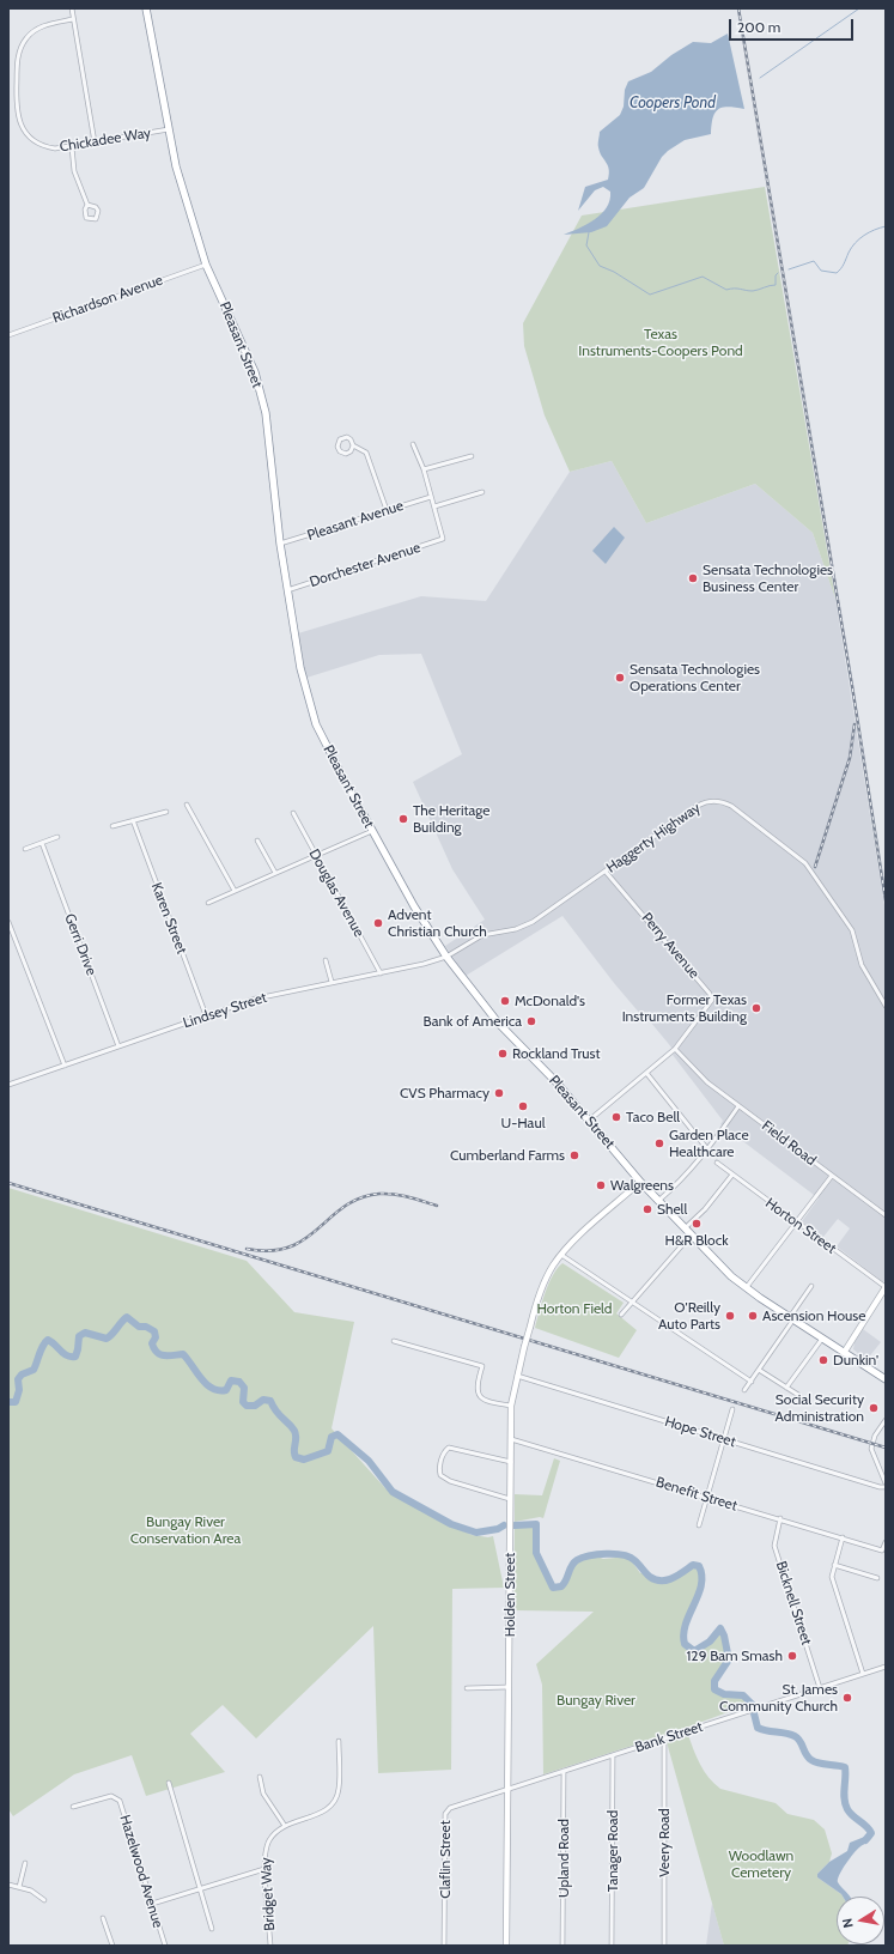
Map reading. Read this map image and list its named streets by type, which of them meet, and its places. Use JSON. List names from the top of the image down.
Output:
{
  "streets": {
    "highway": ["Pleasant Street"],
    "main road": ["Holden Street"],
    "street": [
      "Chickadee Way",
      "Richardson Avenue",
      "Pleasant Avenue",
      "Dorchester Avenue",
      "Haggerty Highway",
      "Douglas Avenue",
      "Karen Street",
      "Gerri Drive",
      "Perry Avenue",
      "Lindsey Street",
      "Field Road",
      "Horton Street",
      "Hope Street",
      "Benefit Street",
      "Bicknell Street",
      "Bank Street",
      "Veery Road",
      "Tanager Road",
      "Upland Road",
      "Claflin Street",
      "Hazelwood Avenue",
      "Bridget Way"
    ]
  },
  "crossings": [
    ["Chickadee Way", "Pleasant Street"],
    ["Richardson Avenue", "Pleasant Street"],
    ["Pleasant Street", "Pleasant Avenue"],
    ["Pleasant Street", "Dorchester Avenue"],
    ["Pleasant Street", "Haggerty Highway"],
    ["Pleasant Street", "Perry Avenue"],
    ["Pleasant Street", "Lindsey Street"],
    ["Pleasant Street", "Holden Street"],
    ["Haggerty Highway", "Perry Avenue"],
    ["Haggerty Highway", "Lindsey Street"],
    ["Douglas Avenue", "Lindsey Street"],
    ["Karen Street", "Lindsey Street"],
    ["Gerri Drive", "Lindsey Street"],
    ["Perry Avenue", "Field Road"],
    ["Hope Street", "Holden Street"],
    ["Benefit Street", "Holden Street"],
    ["Benefit Street", "Bicknell Street"],
    ["Holden Street", "Bank Street"],
    ["Holden Street", "Claflin Street"],
    ["Bicknell Street", "Bank Street"],
    ["Bank Street", "Veery Road"],
    ["Bank Street", "Tanager Road"],
    ["Bank Street", "Upland Road"],
    ["Bank Street", "Claflin Street"]
  ],
  "water": ["Coopers Pond"],
  "parks": [
    "Texas Instruments-Coopers Pond",
    "Horton Field",
    "Bungay River Conservation Area",
    "Bungay River",
    "Woodlawn Cemetery"
  ],
  "places": [
    "Sensata Technologies Business Center",
    "Sensata Technologies Operations Center",
    "The Heritage Building",
    "Advent Christian Church",
    "McDonald's",
    "Former Texas Instruments Building",
    "Bank of America",
    "Rockland Trust",
    "CVS Pharmacy",
    "U-Haul",
    "Taco Bell",
    "Garden Place Healthcare",
    "Cumberland Farms",
    "Walgreens",
    "Shell",
    "H&R Block",
    "O'Reilly Auto Parts",
    "Ascension House",
    "Dunkin'",
    "Social Security Administration",
    "129 Bam Smash",
    "St. James Community Church"
  ],
  "scale_bar": "200 m",
  "north": "left"
}
